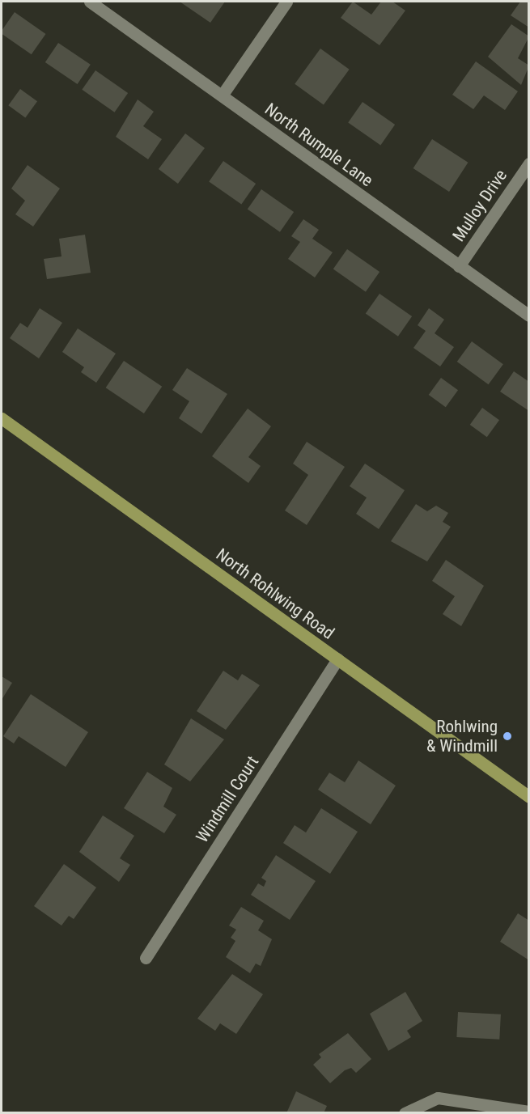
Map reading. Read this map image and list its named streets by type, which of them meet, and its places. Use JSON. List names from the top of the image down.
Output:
{
  "streets": {
    "main road": ["North Rohlwing Road"],
    "street": ["North Rumple Lane", "Mulloy Drive", "Windmill Court"]
  },
  "crossings": [
    ["North Rumple Lane", "Mulloy Drive"],
    ["North Rohlwing Road", "Windmill Court"]
  ],
  "places": ["Rohlwing & Windmill"]
}
